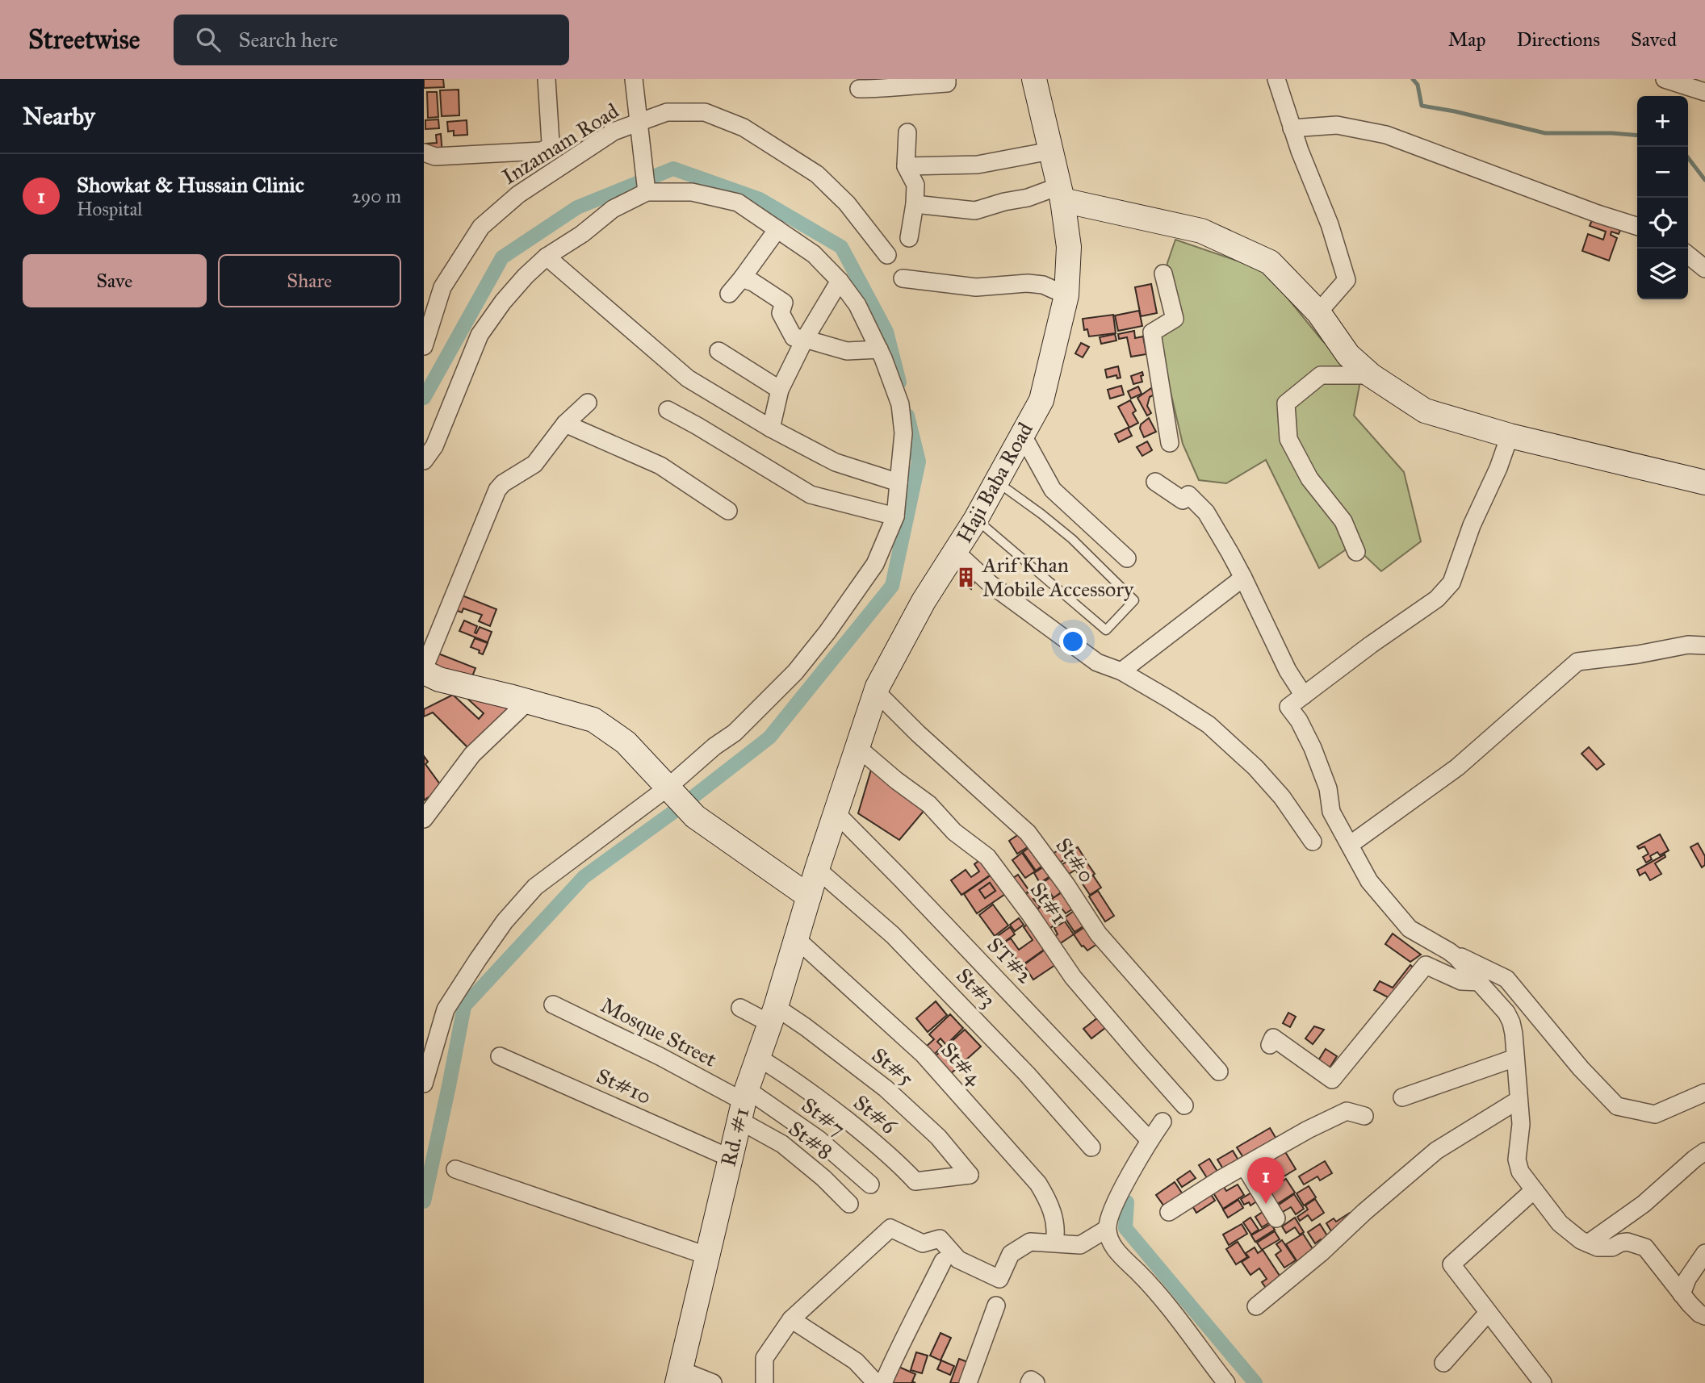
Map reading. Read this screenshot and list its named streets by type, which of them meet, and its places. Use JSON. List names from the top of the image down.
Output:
{
  "streets": {
    "main road": ["Haji Baba Road", "Rd. #1"],
    "street": [
      "Inzamam Road",
      "St#0",
      "St#1",
      "ST#2",
      "St#3",
      "Mosque Street",
      "St#4",
      "St#5",
      "St#10",
      "St#6",
      "St#7",
      "St#8"
    ]
  },
  "crossings": [
    ["Haji Baba Road", "St#0"],
    ["Haji Baba Road", "St#1"],
    ["Haji Baba Road", "ST#2"],
    ["Haji Baba Road", "St#3"],
    ["Haji Baba Road", "Rd. #1"],
    ["Mosque Street", "St#7"],
    ["Mosque Street", "Rd. #1"],
    ["Mosque Street", "St#8"],
    ["St#4", "Rd. #1"],
    ["St#5", "St#6"],
    ["St#5", "Rd. #1"],
    ["St#10", "Rd. #1"],
    ["St#6", "Rd. #1"],
    ["St#7", "Rd. #1"],
    ["St#7", "St#8"],
    ["Rd. #1", "St#8"]
  ],
  "places": {
    "building": ["Arif Khan Mobile Accessory"]
  },
  "page": {
    "header": "Streetwise",
    "search": "Search here",
    "nav": ["Map", "Directions", "Saved"],
    "heading": "Nearby",
    "map_buttons": ["+", "−"],
    "list": [
      {
        "mark": "1",
        "name": "Showkat & Hussain Clinic",
        "note": "Hospital",
        "value": "290 m"
      }
    ],
    "buttons": ["Save", "Share"],
    "pins": "1"
  }
}
